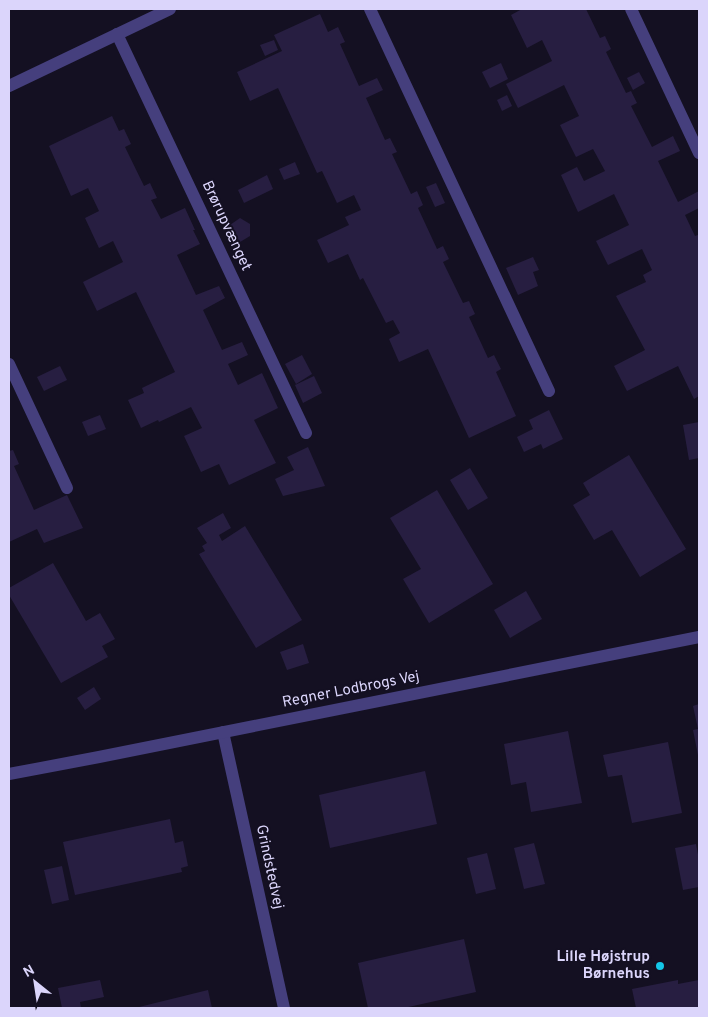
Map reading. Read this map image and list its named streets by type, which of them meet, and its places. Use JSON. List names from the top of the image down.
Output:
{
  "streets": {
    "street": ["Brørupvænget", "Regner Lodbrogs Vej", "Grindstedvej"]
  },
  "crossings": [
    ["Regner Lodbrogs Vej", "Grindstedvej"]
  ],
  "places": ["Lille Højstrup Børnehus"],
  "north": "top left"
}
